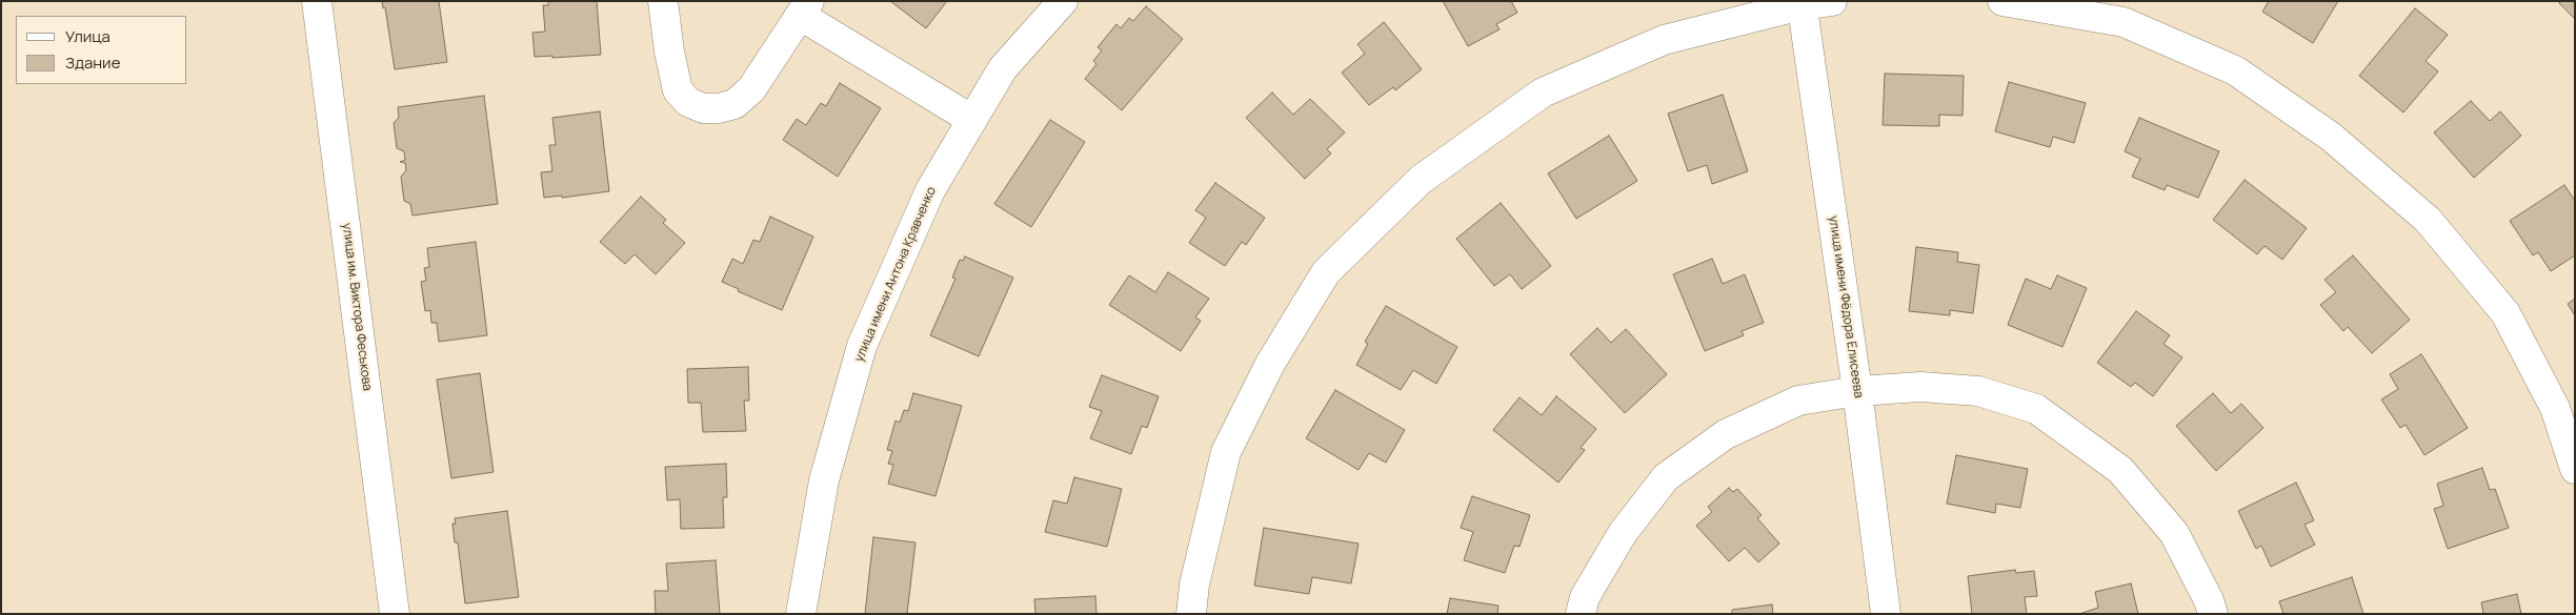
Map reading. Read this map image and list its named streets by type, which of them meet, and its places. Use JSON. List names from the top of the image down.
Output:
{
  "streets": {
    "street": ["улица имени Антона Кравченко", "улица им. Виктора Феськова", "улица имени Фёдора Елисеева"]
  },
  "legend": ["Улица", "Здание"]
}
